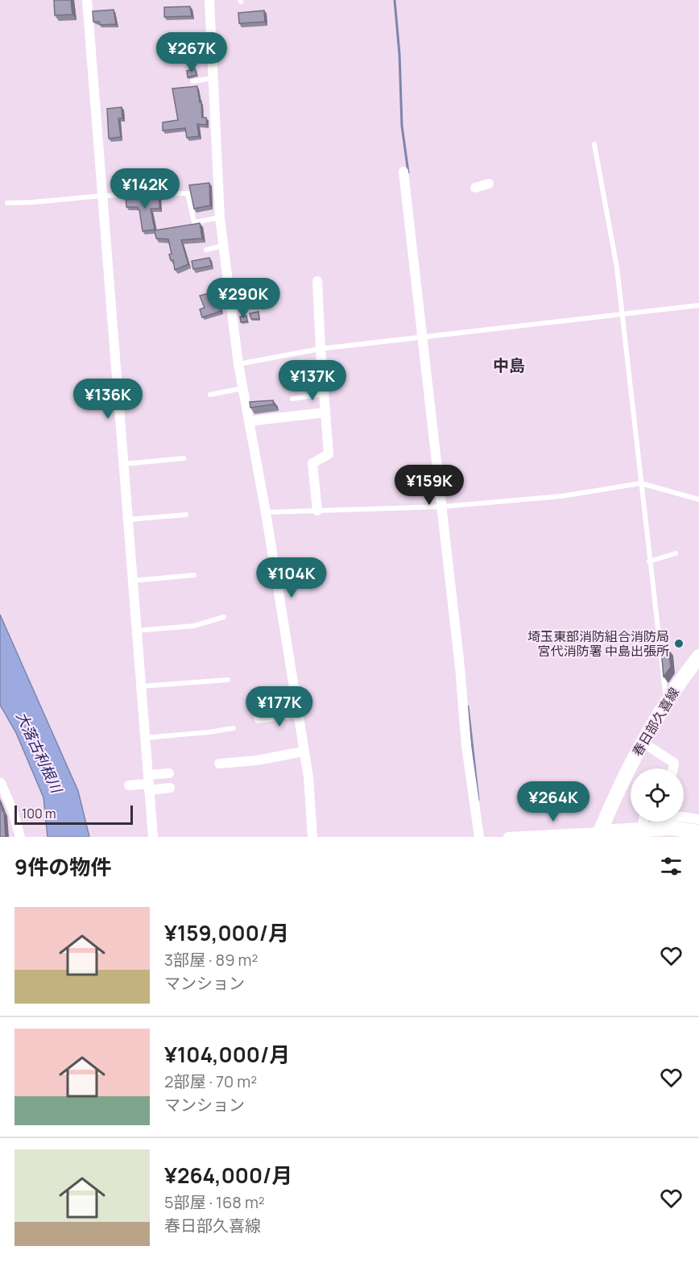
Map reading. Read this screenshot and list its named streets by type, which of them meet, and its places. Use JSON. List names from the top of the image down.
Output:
{
  "streets": {
    "main road": ["春日部久喜線"]
  },
  "districts": ["中島"],
  "water": ["大落古利根川"],
  "places": ["埼玉東部消防組合消防局 宮代消防署 中島出張所"],
  "scale_bar": "100 m",
  "page": {
    "price": [
      "¥267K",
      "¥142K",
      "¥290K",
      "¥137K",
      "¥136K",
      "¥159K",
      "¥104K",
      "¥177K",
      "¥264K"
    ],
    "scale": "100 m",
    "heading": "9件の物件",
    "list": [
      {
        "name": "¥159,000/月",
        "note": "3部屋 · 89 m² · マンション"
      },
      {
        "name": "¥104,000/月",
        "note": "2部屋 · 70 m² · マンション"
      },
      {
        "name": "¥264,000/月",
        "note": "5部屋 · 168 m² · 春日部久喜線"
      }
    ]
  }
}
